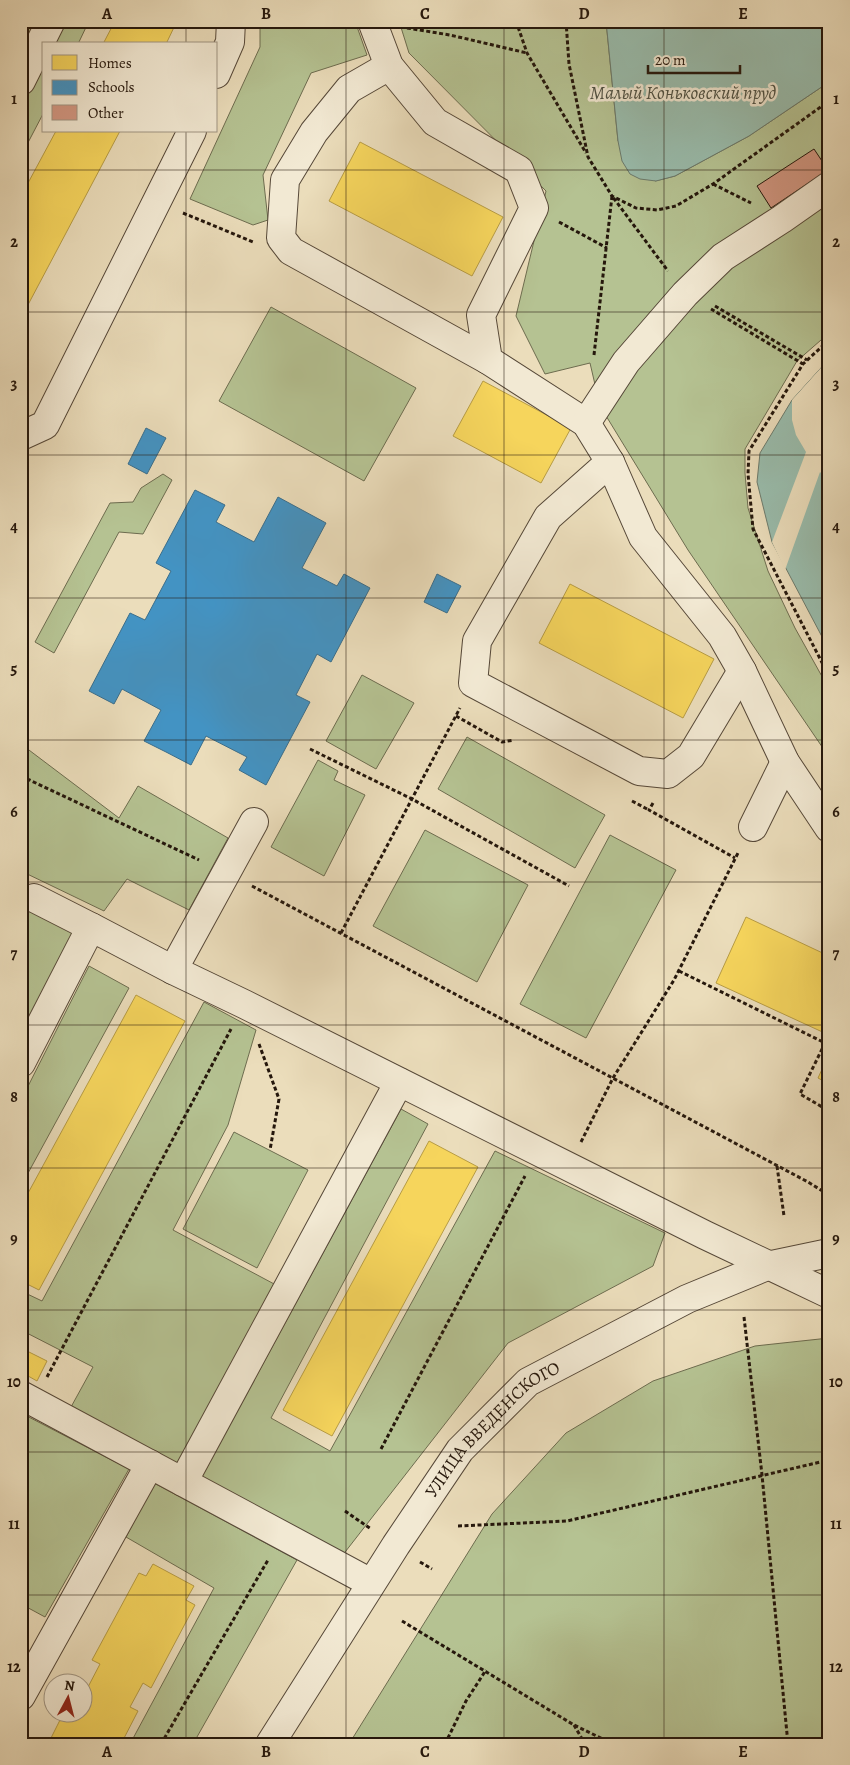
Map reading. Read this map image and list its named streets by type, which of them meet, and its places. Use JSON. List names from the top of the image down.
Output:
{
  "streets": {
    "street": ["УЛИЦА ВВЕДЕНСКОГО"]
  },
  "water": ["Малый Коньковский пруд"],
  "legend": ["Homes", "Schools", "Other"],
  "scale_bar": "20 m",
  "north": "top",
  "grid": {
    "columns": [
      "A",
      "B",
      "C",
      "D",
      "E"
    ],
    "rows": [
      "1",
      "2",
      "3",
      "4",
      "5",
      "6",
      "7",
      "8",
      "9",
      "10",
      "11",
      "12"
    ]
  }
}
